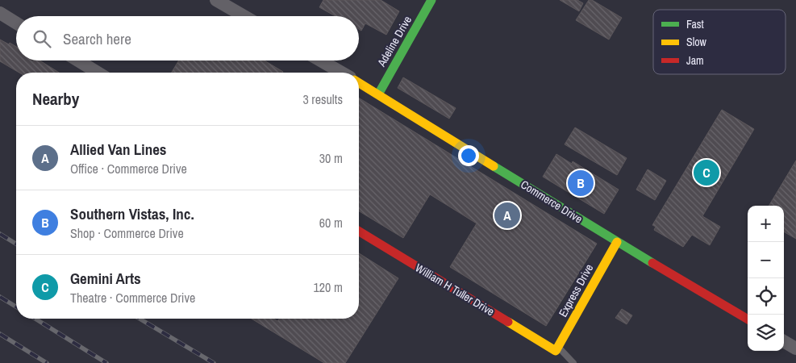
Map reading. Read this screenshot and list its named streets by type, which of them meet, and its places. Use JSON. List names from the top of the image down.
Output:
{
  "streets": {
    "street": [
      "Adeline Drive",
      "Commerce Drive",
      "William H Tuller Drive",
      "Express Drive"
    ]
  },
  "crossings": [
    ["Adeline Drive", "Commerce Drive"],
    ["Commerce Drive", "Express Drive"],
    ["William H Tuller Drive", "Express Drive"]
  ],
  "legend": ["Fast", "Slow", "Jam"],
  "page": {
    "search": "Search here",
    "heading": ["Nearby", "3 results"],
    "list": [
      {
        "mark": "A",
        "name": "Allied Van Lines",
        "note": "Office · Commerce Drive",
        "value": "30 m"
      },
      {
        "mark": "B",
        "name": "Southern Vistas, Inc.",
        "note": "Shop · Commerce Drive",
        "value": "60 m"
      },
      {
        "mark": "C",
        "name": "Gemini Arts",
        "note": "Theatre · Commerce Drive",
        "value": "120 m"
      }
    ],
    "pins": ["C", "B", "A"],
    "map_buttons": ["+", "−"]
  }
}
